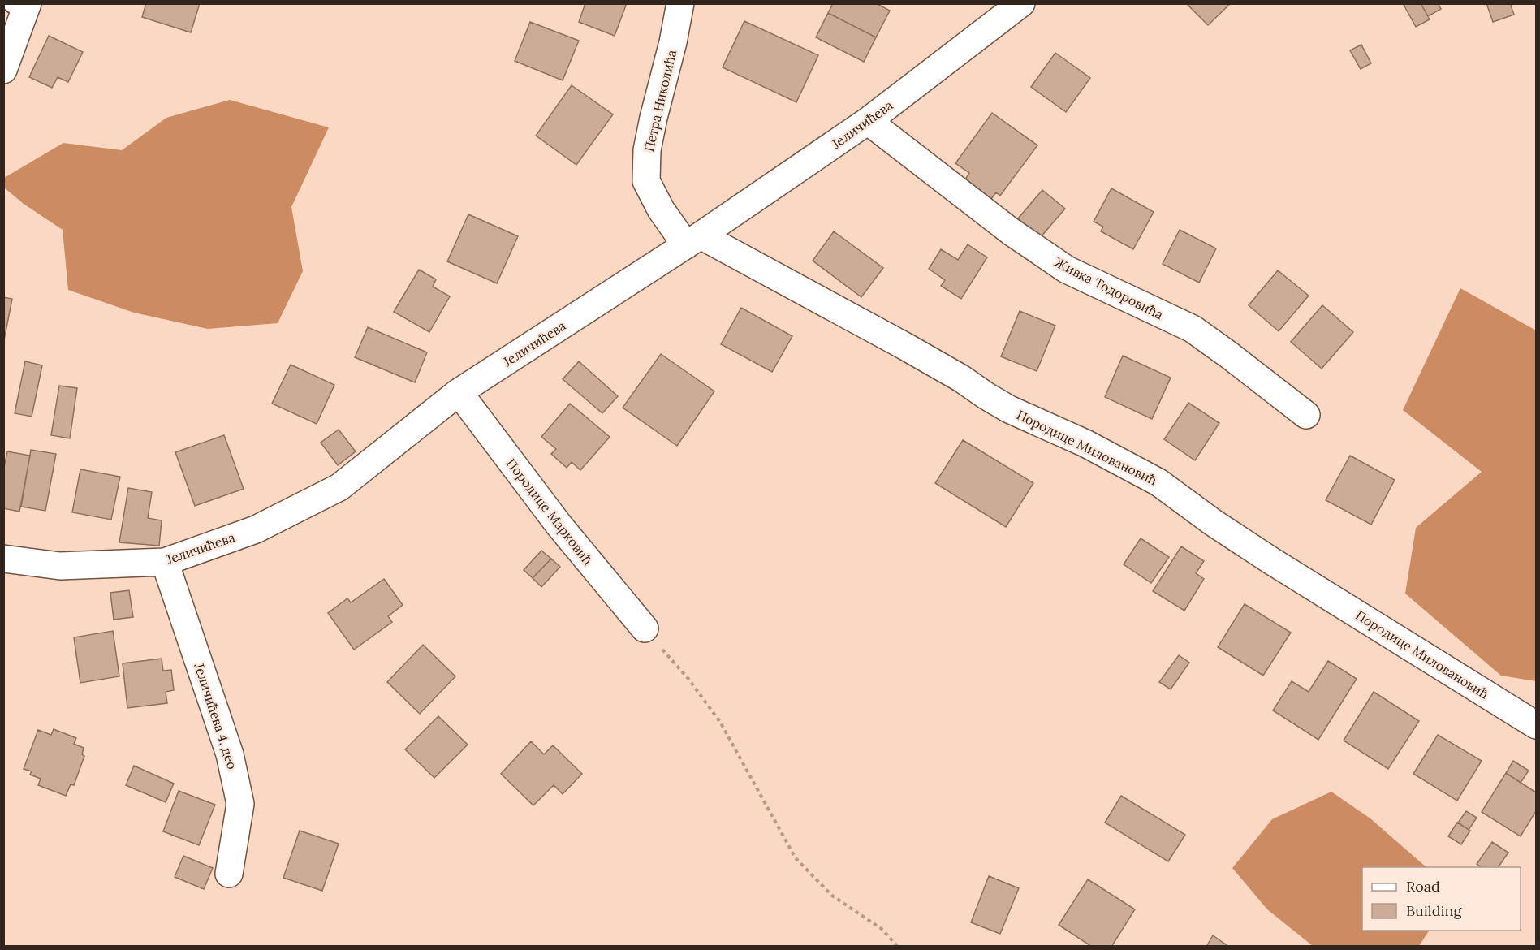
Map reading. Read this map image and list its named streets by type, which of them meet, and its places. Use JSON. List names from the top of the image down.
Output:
{
  "streets": {
    "street": [
      "Петра Николића",
      "Јеличићева",
      "Живка Тодоровића",
      "Породице Миловановић",
      "Породице Марковић",
      "Јеличићева 4. део"
    ]
  },
  "crossings": [
    ["Петра Николића", "Јеличићева"],
    ["Петра Николића", "Породице Миловановић"],
    ["Јеличићева", "Живка Тодоровића"],
    ["Јеличићева", "Породице Миловановић"],
    ["Јеличићева", "Породице Марковић"],
    ["Јеличићева", "Јеличићева 4. део"]
  ],
  "legend": ["Road", "Building"]
}
